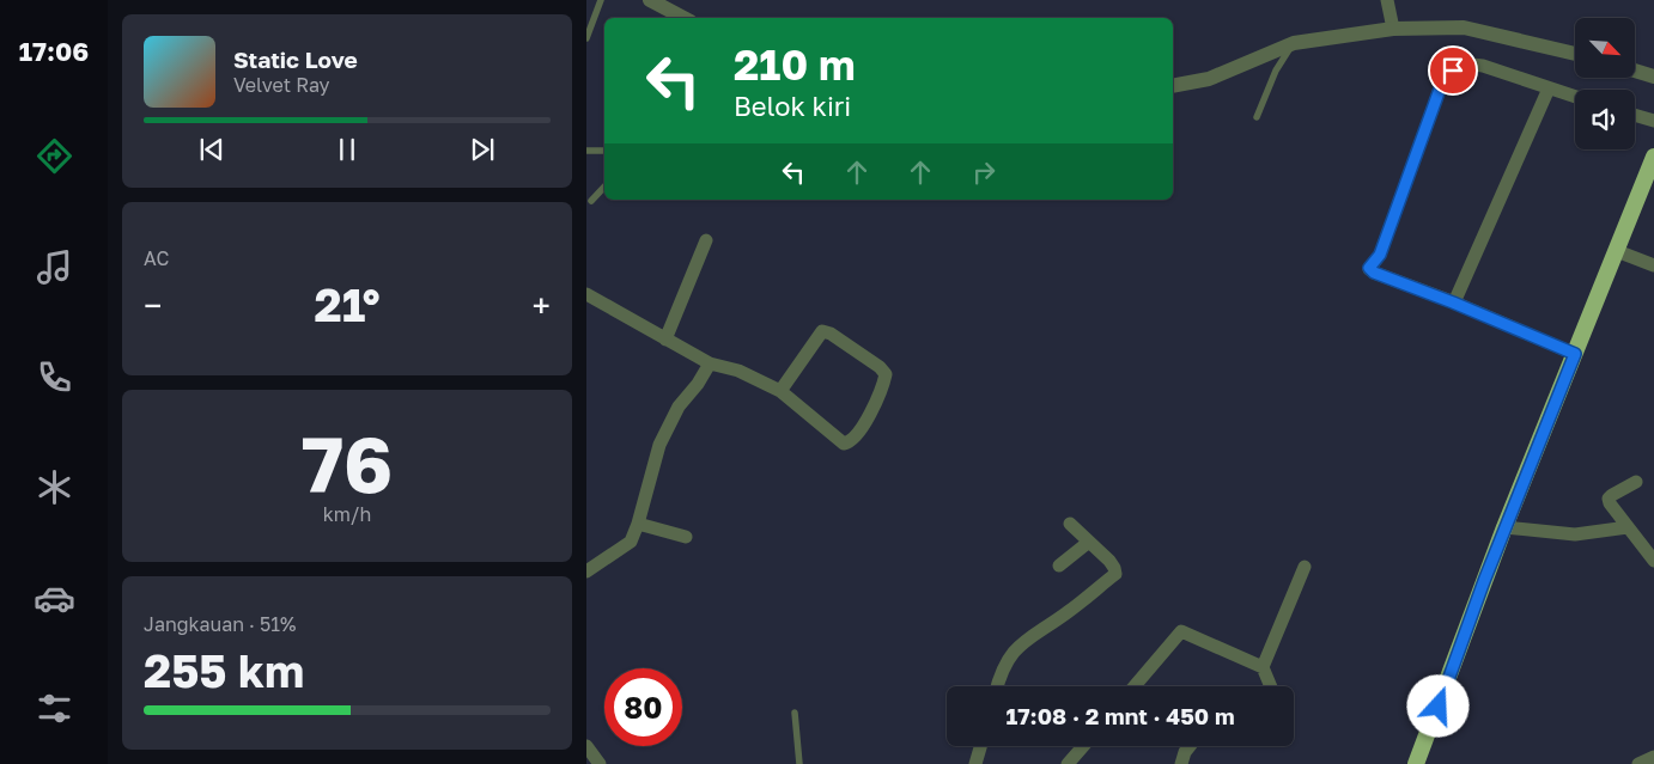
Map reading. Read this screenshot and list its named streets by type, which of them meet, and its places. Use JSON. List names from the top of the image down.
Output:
{
  "north": "bottom right",
  "page": {
    "tabs": "17:06",
    "turn": ["210 m", "Belok kiri"],
    "song": ["Static Love", "Velvet Ray"],
    "tile": [
      "AC",
      ["76", "km/h"],
      ["Jangkauan · 51%", "255 km"]
    ],
    "heat": ["−", "21°", "+"],
    "limit": "80",
    "trip": "17:08 · 2 mnt · 450 m"
  }
}
